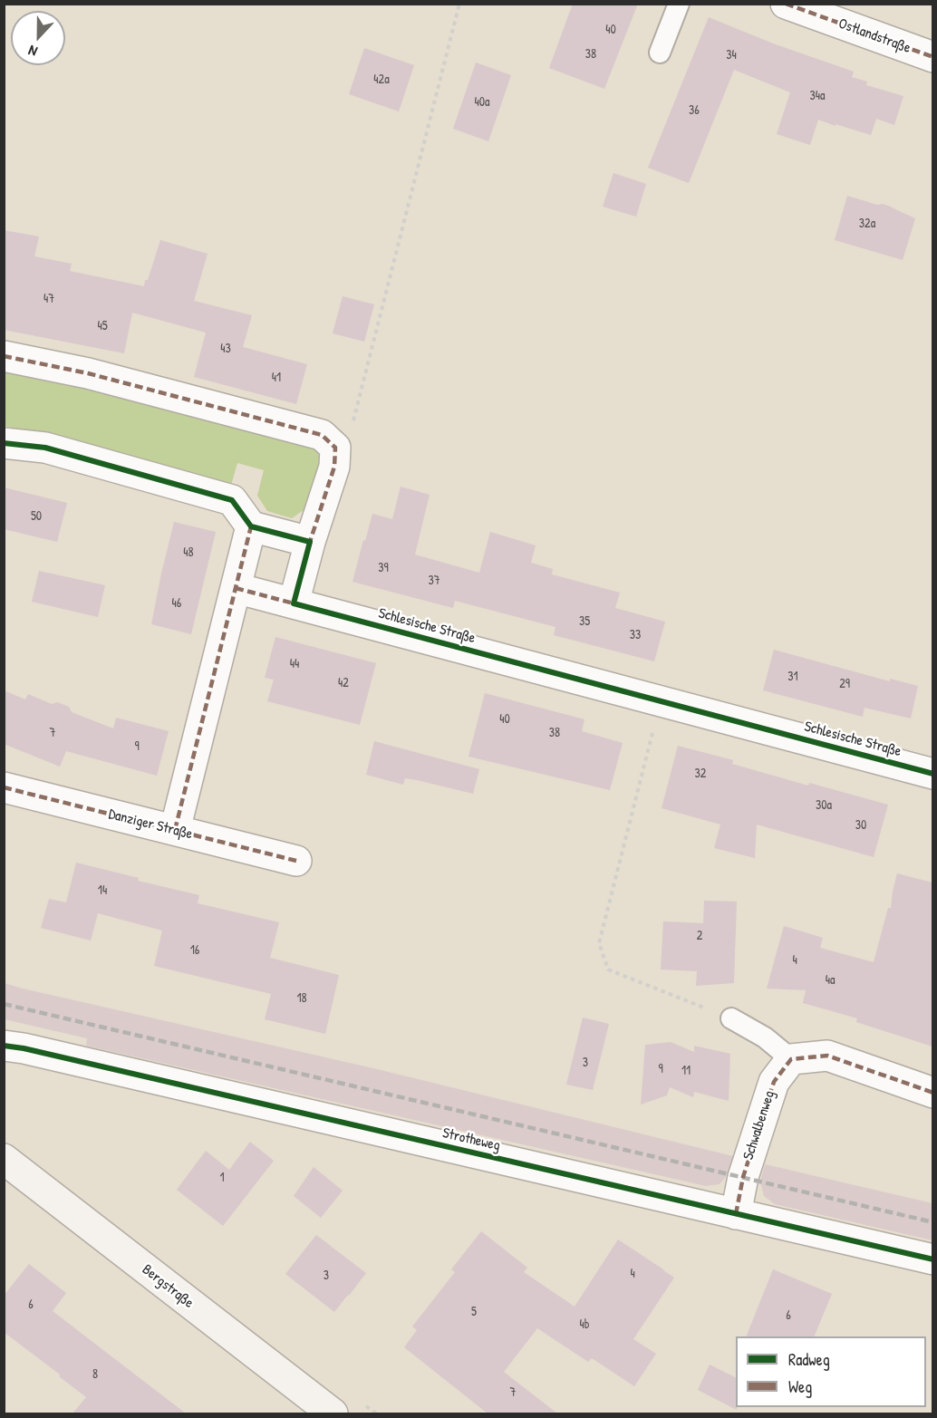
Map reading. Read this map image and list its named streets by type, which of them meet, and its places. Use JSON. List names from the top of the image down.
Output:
{
  "streets": {
    "street": [
      "Ostlandstraße",
      "Schlesische Straße",
      "Danziger Straße",
      "Schwalbenweg",
      "Strotheweg",
      "Bergstraße"
    ]
  },
  "crossings": [
    ["Schwalbenweg", "Strotheweg"]
  ],
  "house_numbers": [
    "40",
    "38",
    "34",
    "42a",
    "34a",
    "40a",
    "36",
    "32a",
    "47",
    "45",
    "43",
    "41",
    "50",
    "48",
    "39",
    "37",
    "46",
    "35",
    "33",
    "44",
    "31",
    "42",
    "29",
    "40",
    "7",
    "38",
    "9",
    "32",
    "30a",
    "30",
    "14",
    "2",
    "16",
    "4",
    "4a",
    "18",
    "3",
    "9",
    "11",
    "1",
    "4",
    "3",
    "6",
    "5",
    "6",
    "4b",
    "8",
    "7"
  ],
  "legend": ["Radweg", "Weg"],
  "north": "bottom"
}
